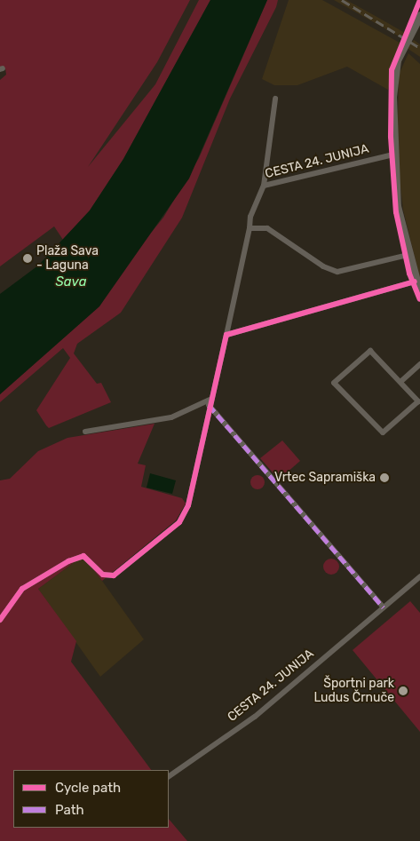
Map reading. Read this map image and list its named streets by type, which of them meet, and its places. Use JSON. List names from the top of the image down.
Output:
{
  "streets": {
    "street": ["CESTA 24. JUNIJA"]
  },
  "water": ["Sava"],
  "places": ["Plaža Sava - Laguna", "Vrtec Sapramiška", "Športni park Ludus Črnuče"],
  "legend": ["Cycle path", "Path"]
}
